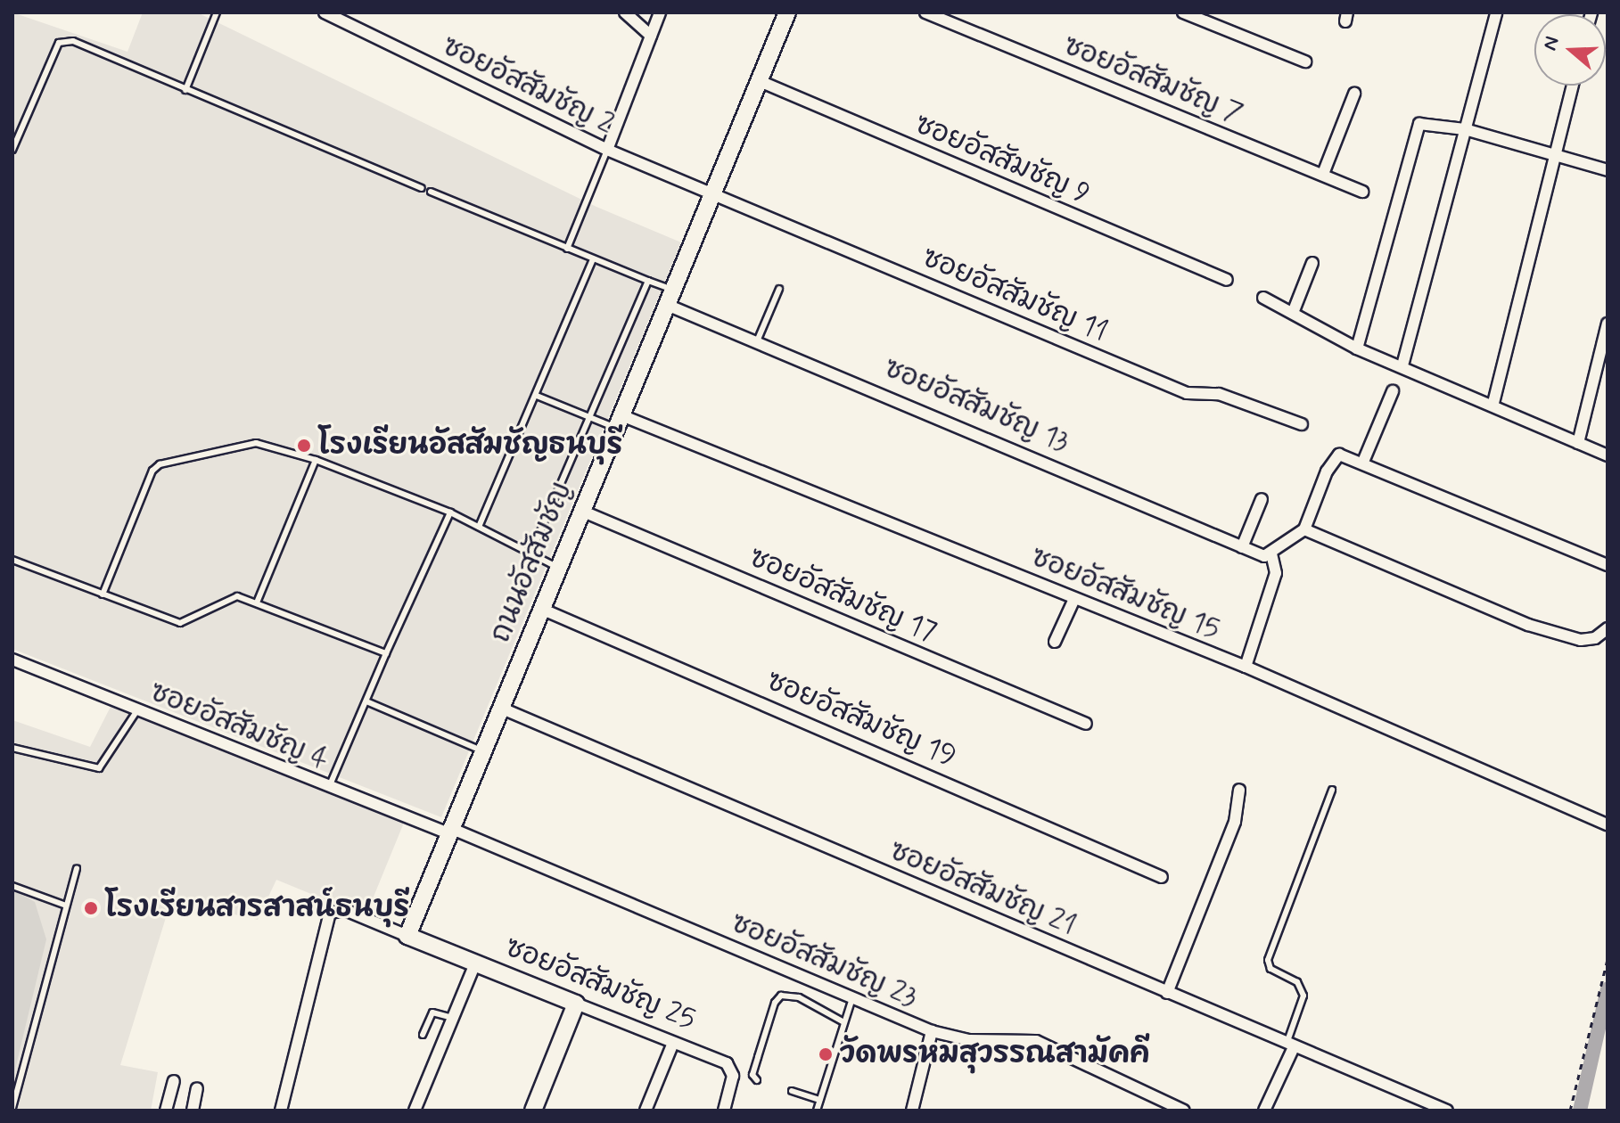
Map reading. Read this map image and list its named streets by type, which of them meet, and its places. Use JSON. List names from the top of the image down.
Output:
{
  "streets": {
    "street": [
      "ซอยอัสสัมชัญ 7",
      "ซอยอัสสัมชัญ 2",
      "ซอยอัสสัมชัญ 9",
      "ซอยอัสสัมชัญ 11",
      "ซอยอัสสัมชัญ 13",
      "ถนนอัสสัมชัญ",
      "ซอยอัสสัมชัญ 15",
      "ซอยอัสสัมชัญ 17",
      "ซอยอัสสัมชัญ 19",
      "ซอยอัสสัมชัญ 4",
      "ซอยอัสสัมชัญ 21",
      "ซอยอัสสัมชัญ 23",
      "ซอยอัสสัมชัญ 25"
    ]
  },
  "crossings": [
    ["ซอยอัสสัมชัญ 2", "ซอยอัสสัมชัญ 11"],
    ["ซอยอัสสัมชัญ 2", "ถนนอัสสัมชัญ"],
    ["ซอยอัสสัมชัญ 9", "ถนนอัสสัมชัญ"],
    ["ซอยอัสสัมชัญ 11", "ถนนอัสสัมชัญ"],
    ["ซอยอัสสัมชัญ 13", "ถนนอัสสัมชัญ"],
    ["ถนนอัสสัมชัญ", "ซอยอัสสัมชัญ 15"],
    ["ถนนอัสสัมชัญ", "ซอยอัสสัมชัญ 17"],
    ["ถนนอัสสัมชัญ", "ซอยอัสสัมชัญ 19"],
    ["ถนนอัสสัมชัญ", "ซอยอัสสัมชัญ 4"],
    ["ถนนอัสสัมชัญ", "ซอยอัสสัมชัญ 21"],
    ["ถนนอัสสัมชัญ", "ซอยอัสสัมชัญ 23"],
    ["ถนนอัสสัมชัญ", "ซอยอัสสัมชัญ 25"],
    ["ซอยอัสสัมชัญ 4", "ซอยอัสสัมชัญ 23"]
  ],
  "places": ["โรงเรียนอัสสัมชัญธนบุรี", "โรงเรียนสารสาสน์ธนบุรี", "วัดพรหมสุวรรณสามัคคี"],
  "north": "left"
}
